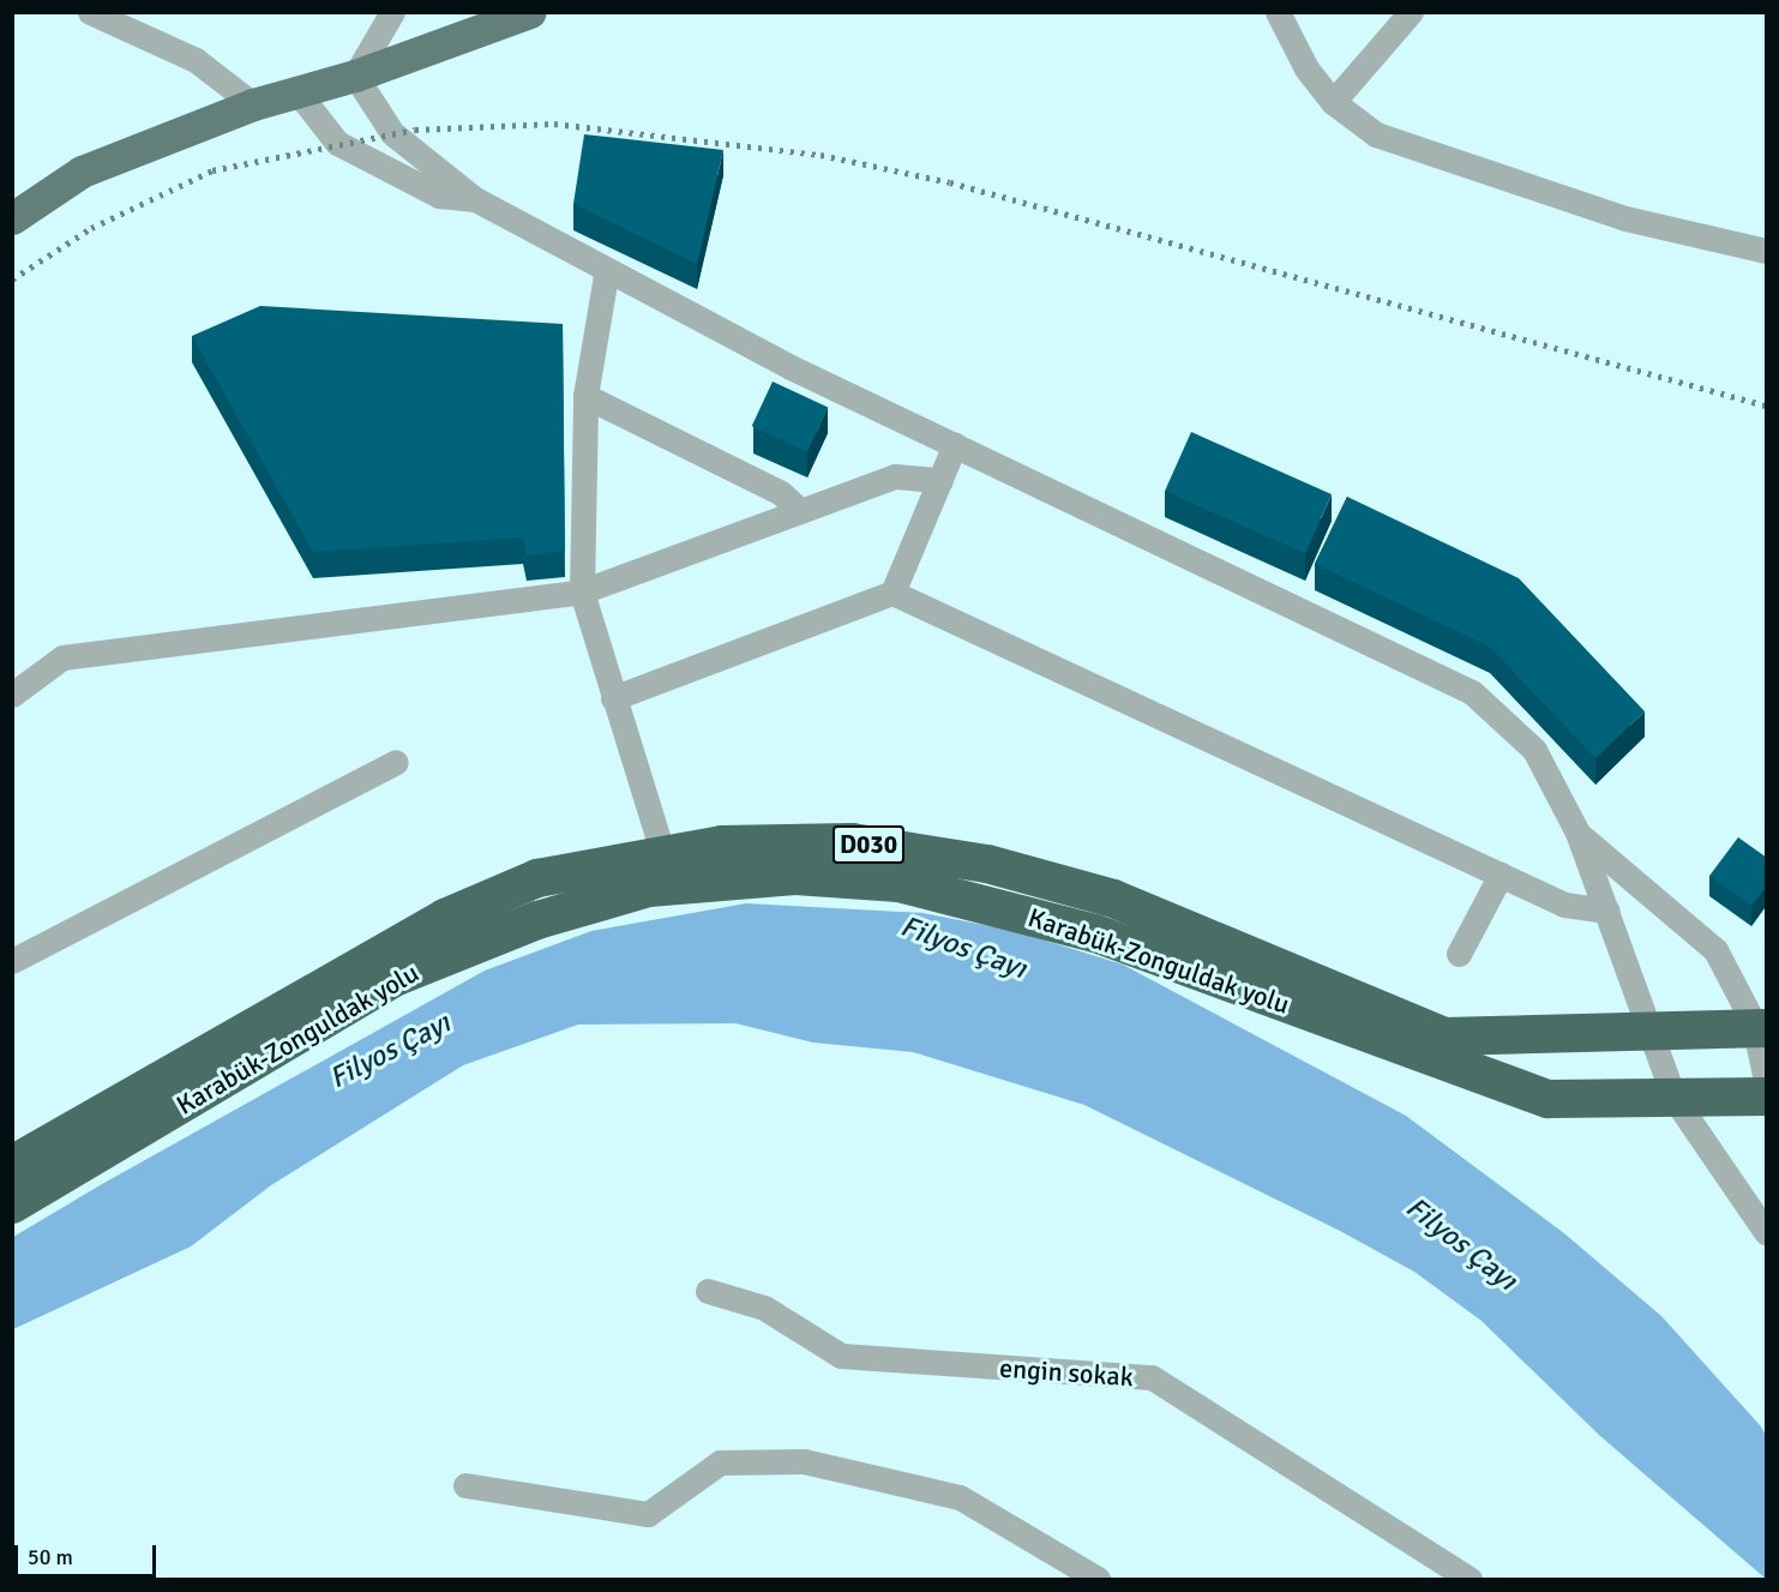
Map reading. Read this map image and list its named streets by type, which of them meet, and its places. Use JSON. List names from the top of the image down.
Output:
{
  "streets": {
    "highway": ["D030", "Karabük-Zonguldak yolu"],
    "street": ["engin sokak"]
  },
  "water": ["Filyos Çayı"],
  "scale_bar": "50 m"
}
